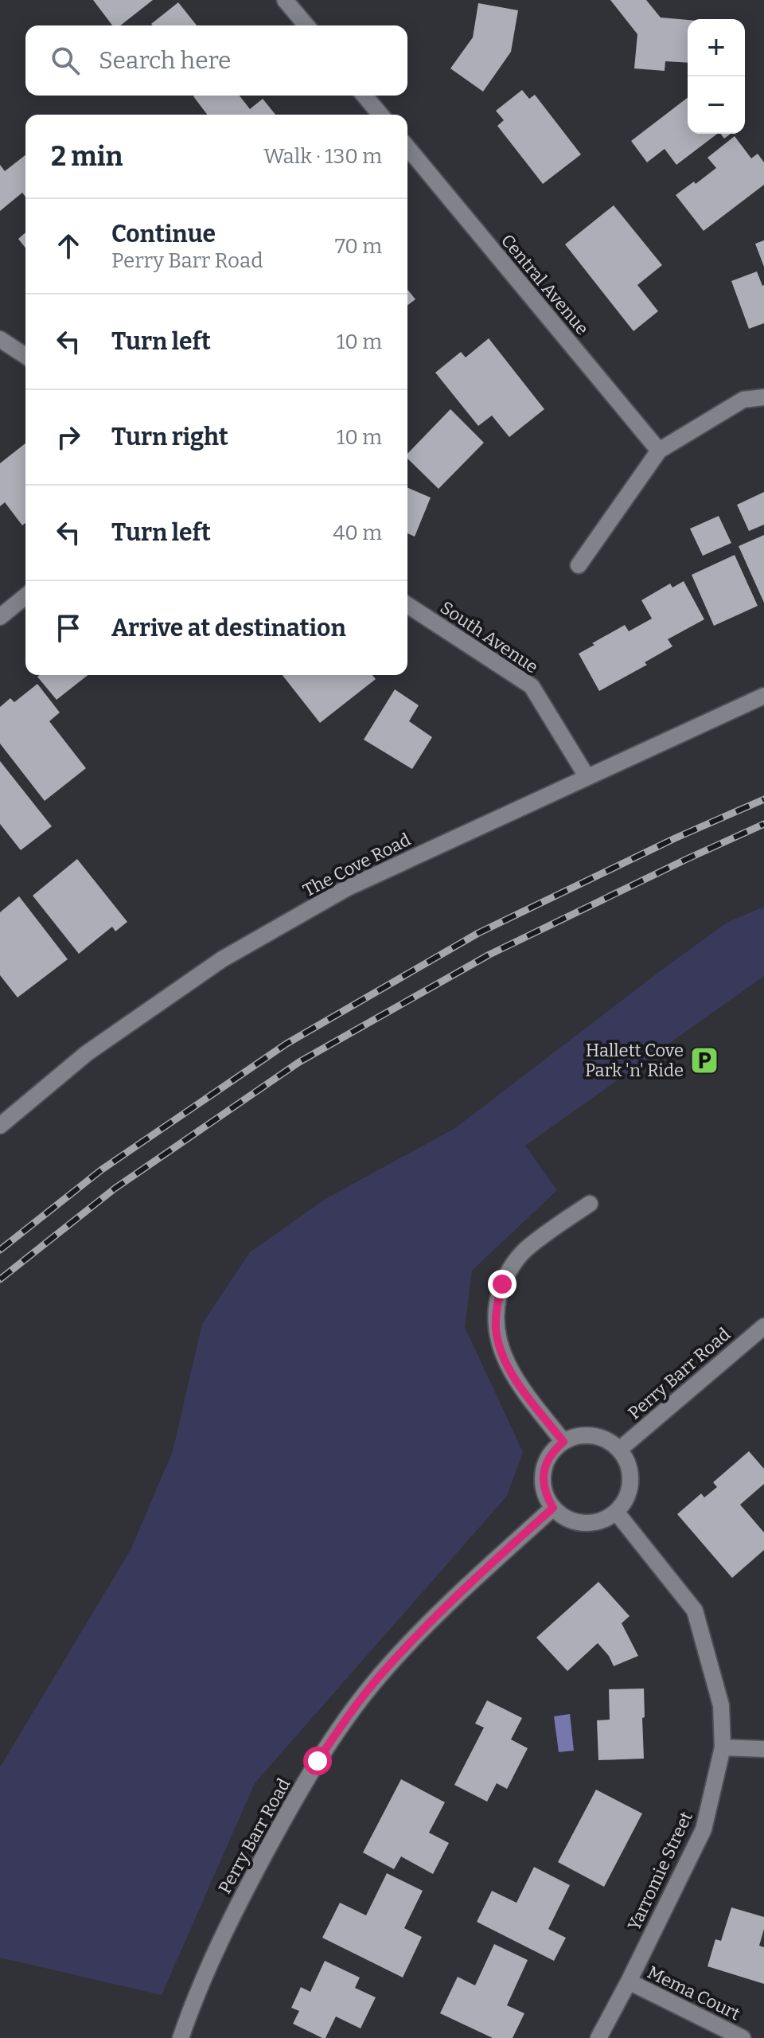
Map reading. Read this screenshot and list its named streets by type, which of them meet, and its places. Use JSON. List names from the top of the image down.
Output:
{
  "streets": {
    "street": [
      "Central Avenue",
      "South Avenue",
      "The Cove Road",
      "Perry Barr Road",
      "Yarromie Street",
      "Mema Court"
    ]
  },
  "crossings": [
    ["South Avenue", "The Cove Road"],
    ["Perry Barr Road", "Yarromie Street"],
    ["Yarromie Street", "Mema Court"]
  ],
  "places": {
    "parking": ["Hallett Cove Park 'n' Ride"]
  },
  "page": {
    "map_buttons": ["+", "−"],
    "search": "Search here",
    "heading": ["2 min", "Walk · 130 m"],
    "list": [
      ["Continue", "Perry Barr Road", "70 m"],
      ["Turn left", "10 m"],
      ["Turn right", "10 m"],
      ["Turn left", "40 m"],
      "Arrive at destination"
    ]
  }
}
